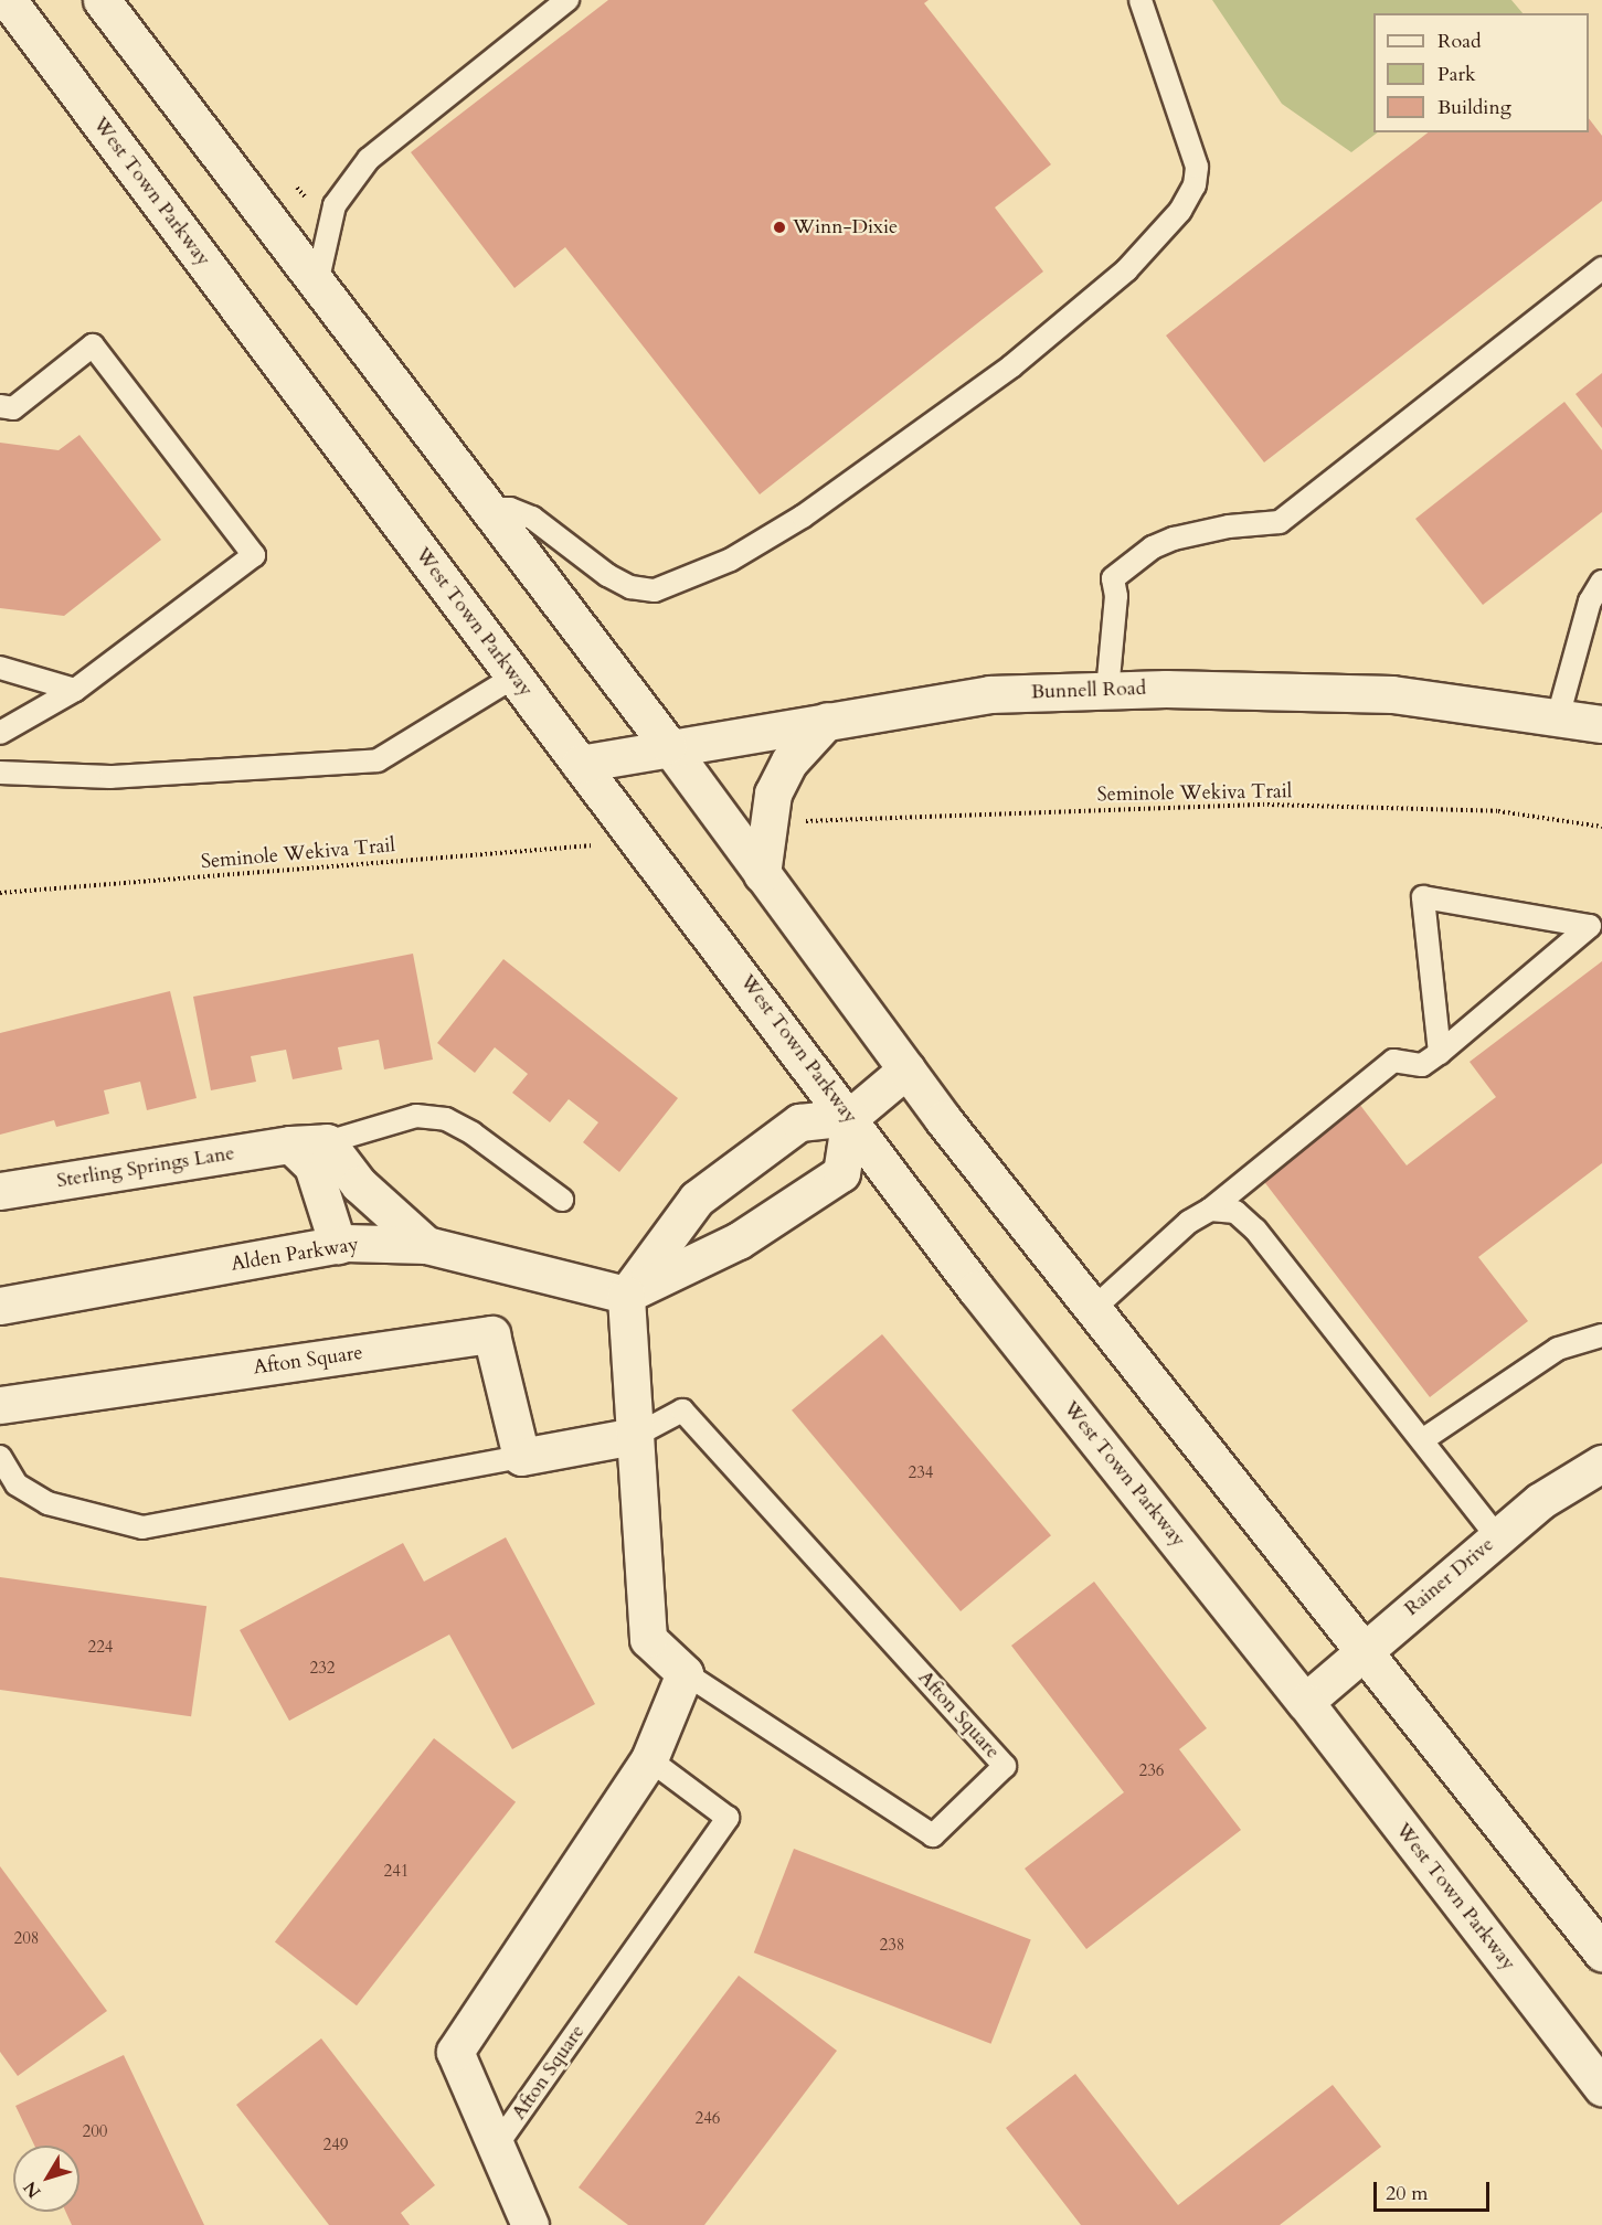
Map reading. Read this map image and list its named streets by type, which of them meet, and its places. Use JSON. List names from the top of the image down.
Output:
{
  "streets": {
    "street": [
      "West Town Parkway",
      "Bunnell Road",
      "Sterling Springs Lane",
      "Alden Parkway",
      "Afton Square",
      "Rainer Drive"
    ],
    "path": ["Seminole Wekiva Trail"]
  },
  "crossings": [
    ["West Town Parkway", "Bunnell Road"],
    ["West Town Parkway", "Rainer Drive"],
    ["Alden Parkway", "Afton Square"]
  ],
  "places": ["Winn-Dixie"],
  "house_numbers": [
    "234",
    "224",
    "232",
    "236",
    "241",
    "208",
    "238",
    "246",
    "200",
    "249"
  ],
  "legend": ["Road", "Park", "Building"],
  "scale_bar": "20 m",
  "north": "bottom left"
}
